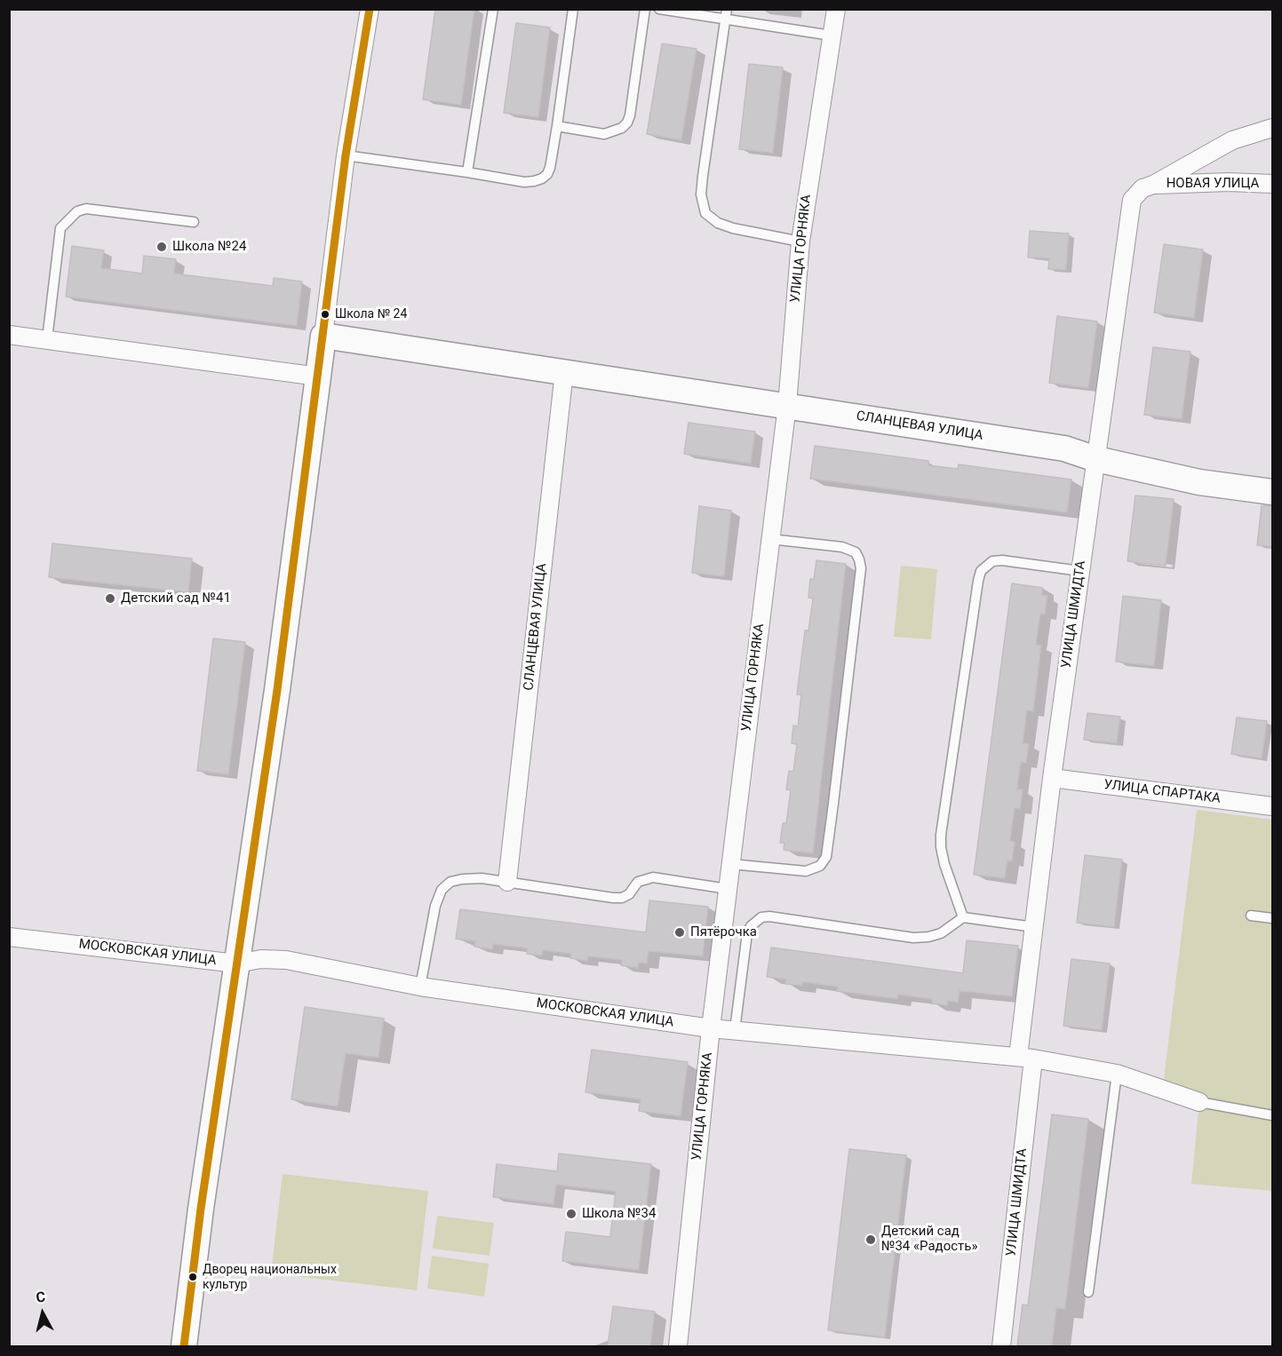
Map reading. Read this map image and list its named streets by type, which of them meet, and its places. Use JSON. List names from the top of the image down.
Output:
{
  "streets": {
    "main road": ["СЛАНЦЕВАЯ УЛИЦА"],
    "street": [
      "НОВАЯ УЛИЦА",
      "УЛИЦА ГОРНЯКА",
      "УЛИЦА ШМИДТА",
      "УЛИЦА СПАРТАКА",
      "МОСКОВСКАЯ УЛИЦА"
    ]
  },
  "crossings": [
    ["НОВАЯ УЛИЦА", "УЛИЦА ШМИДТА"],
    ["УЛИЦА ГОРНЯКА", "СЛАНЦЕВАЯ УЛИЦА"],
    ["УЛИЦА ГОРНЯКА", "МОСКОВСКАЯ УЛИЦА"],
    ["СЛАНЦЕВАЯ УЛИЦА", "УЛИЦА ШМИДТА"],
    ["УЛИЦА ШМИДТА", "УЛИЦА СПАРТАКА"],
    ["УЛИЦА ШМИДТА", "МОСКОВСКАЯ УЛИЦА"]
  ],
  "places": [
    "Школа №24",
    "Школа № 24",
    "Детский сад №41",
    "Пятёрочка",
    "Школа №34",
    "Детский сад №34 «Радость»",
    "Дворец национальных культур"
  ],
  "north": "top"
}
